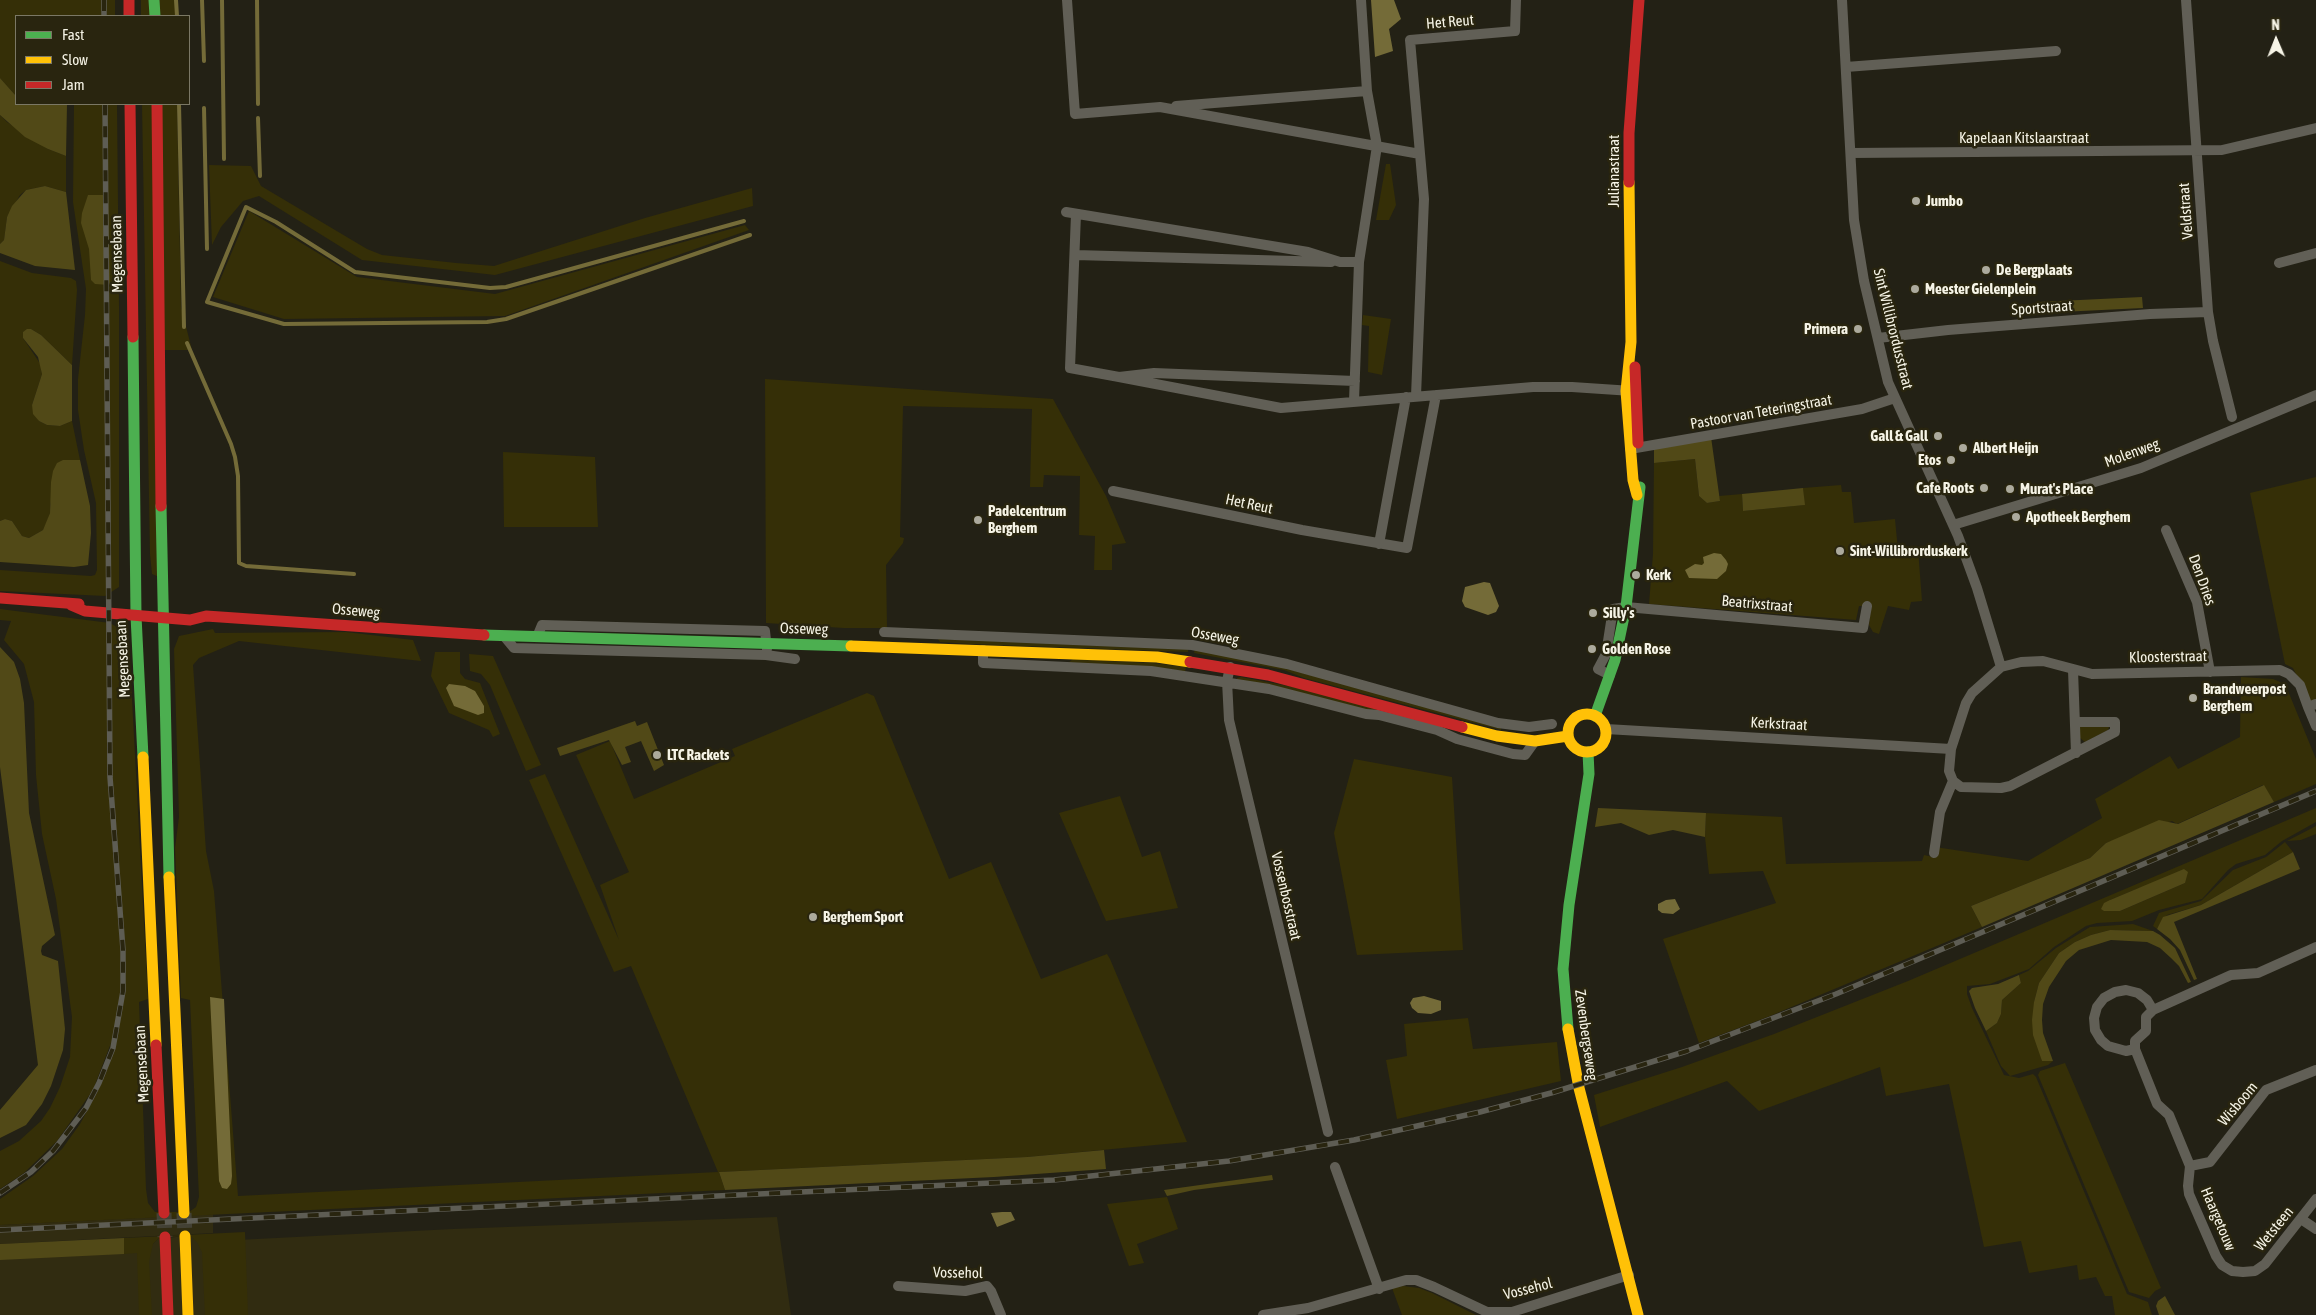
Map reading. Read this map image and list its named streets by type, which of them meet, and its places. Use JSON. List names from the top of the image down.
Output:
{
  "streets": {
    "street": [
      "Het Reut",
      "Kapelaan Kitslaarstraat",
      "Julianastraat",
      "Veldstraat",
      "Megensebaan",
      "Sportstraat",
      "Sint Willibrordusstraat",
      "Pastoor van Teteringstraat",
      "Molenweg",
      "Den Dries",
      "Beatrixstraat",
      "Osseweg",
      "Kloosterstraat",
      "Kerkstraat",
      "Vossenbosstraat",
      "Zevenbergseweg",
      "Wisboom",
      "Haargetouw",
      "Wetsteen",
      "Vossehol"
    ]
  },
  "crossings": [
    ["Kapelaan Kitslaarstraat", "Veldstraat"],
    ["Kapelaan Kitslaarstraat", "Sint Willibrordusstraat"],
    ["Julianastraat", "Pastoor van Teteringstraat"],
    ["Julianastraat", "Beatrixstraat"],
    ["Julianastraat", "Osseweg"],
    ["Julianastraat", "Kerkstraat"],
    ["Julianastraat", "Zevenbergseweg"],
    ["Veldstraat", "Sportstraat"],
    ["Megensebaan", "Osseweg"],
    ["Sportstraat", "Sint Willibrordusstraat"],
    ["Sint Willibrordusstraat", "Pastoor van Teteringstraat"],
    ["Sint Willibrordusstraat", "Molenweg"],
    ["Sint Willibrordusstraat", "Kloosterstraat"],
    ["Sint Willibrordusstraat", "Kerkstraat"],
    ["Den Dries", "Kloosterstraat"],
    ["Osseweg", "Kerkstraat"],
    ["Osseweg", "Vossenbosstraat"],
    ["Osseweg", "Zevenbergseweg"],
    ["Kloosterstraat", "Kerkstraat"],
    ["Kerkstraat", "Zevenbergseweg"],
    ["Zevenbergseweg", "Vossehol"],
    ["Wisboom", "Haargetouw"],
    ["Haargetouw", "Wetsteen"]
  ],
  "places": [
    "Jumbo",
    "De Bergplaats",
    "Meester Gielenplein",
    "Primera",
    "Gall & Gall",
    "Albert Heijn",
    "Etos",
    "Cafe Roots",
    "Murat's Place",
    "Apotheek Berghem",
    "Padelcentrum Berghem",
    "Sint-Willibrorduskerk",
    "Kerk",
    "Silly's",
    "Golden Rose",
    "Brandweerpost Berghem",
    "LTC Rackets",
    "Berghem Sport"
  ],
  "legend": ["Fast", "Slow", "Jam"],
  "north": "top"
}
